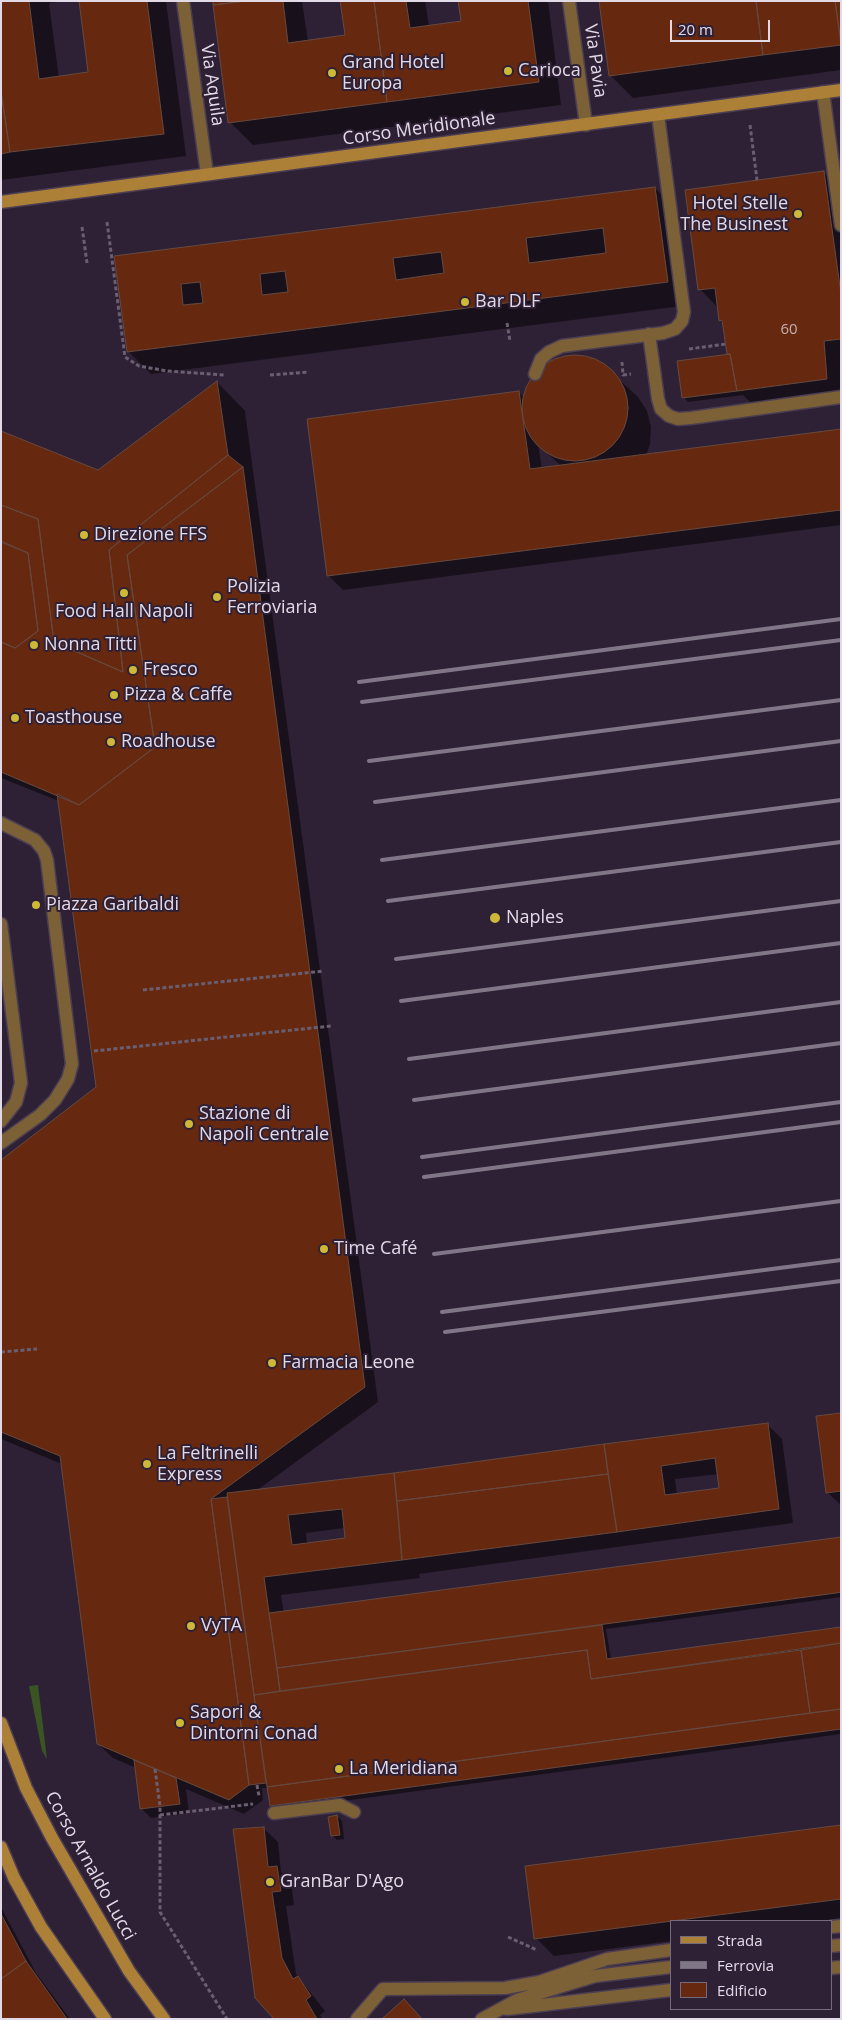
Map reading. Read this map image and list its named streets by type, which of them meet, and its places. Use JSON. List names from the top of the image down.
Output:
{
  "streets": {
    "main road": ["Corso Meridionale", "Corso Arnaldo Lucci"],
    "street": ["Via Pavia", "Via Aquila"]
  },
  "crossings": [
    ["Via Pavia", "Corso Meridionale"],
    ["Via Aquila", "Corso Meridionale"]
  ],
  "places": [
    "Carioca",
    "Grand Hotel Europa",
    "Hotel Stelle The Businest",
    "Bar DLF",
    "Direzione FFS",
    "Food Hall Napoli",
    "Polizia Ferroviaria",
    "Nonna Titti",
    "Fresco",
    "Pizza & Caffe",
    "Toasthouse",
    "Roadhouse",
    "Piazza Garibaldi",
    "Naples",
    "Stazione di Napoli Centrale",
    "Time Café",
    "Farmacia Leone",
    "La Feltrinelli Express",
    "VyTA",
    "Sapori & Dintorni Conad",
    "La Meridiana",
    "GranBar D'Ago"
  ],
  "house_numbers": ["60"],
  "legend": ["Strada", "Ferrovia", "Edificio"],
  "scale_bar": "20 m"
}
